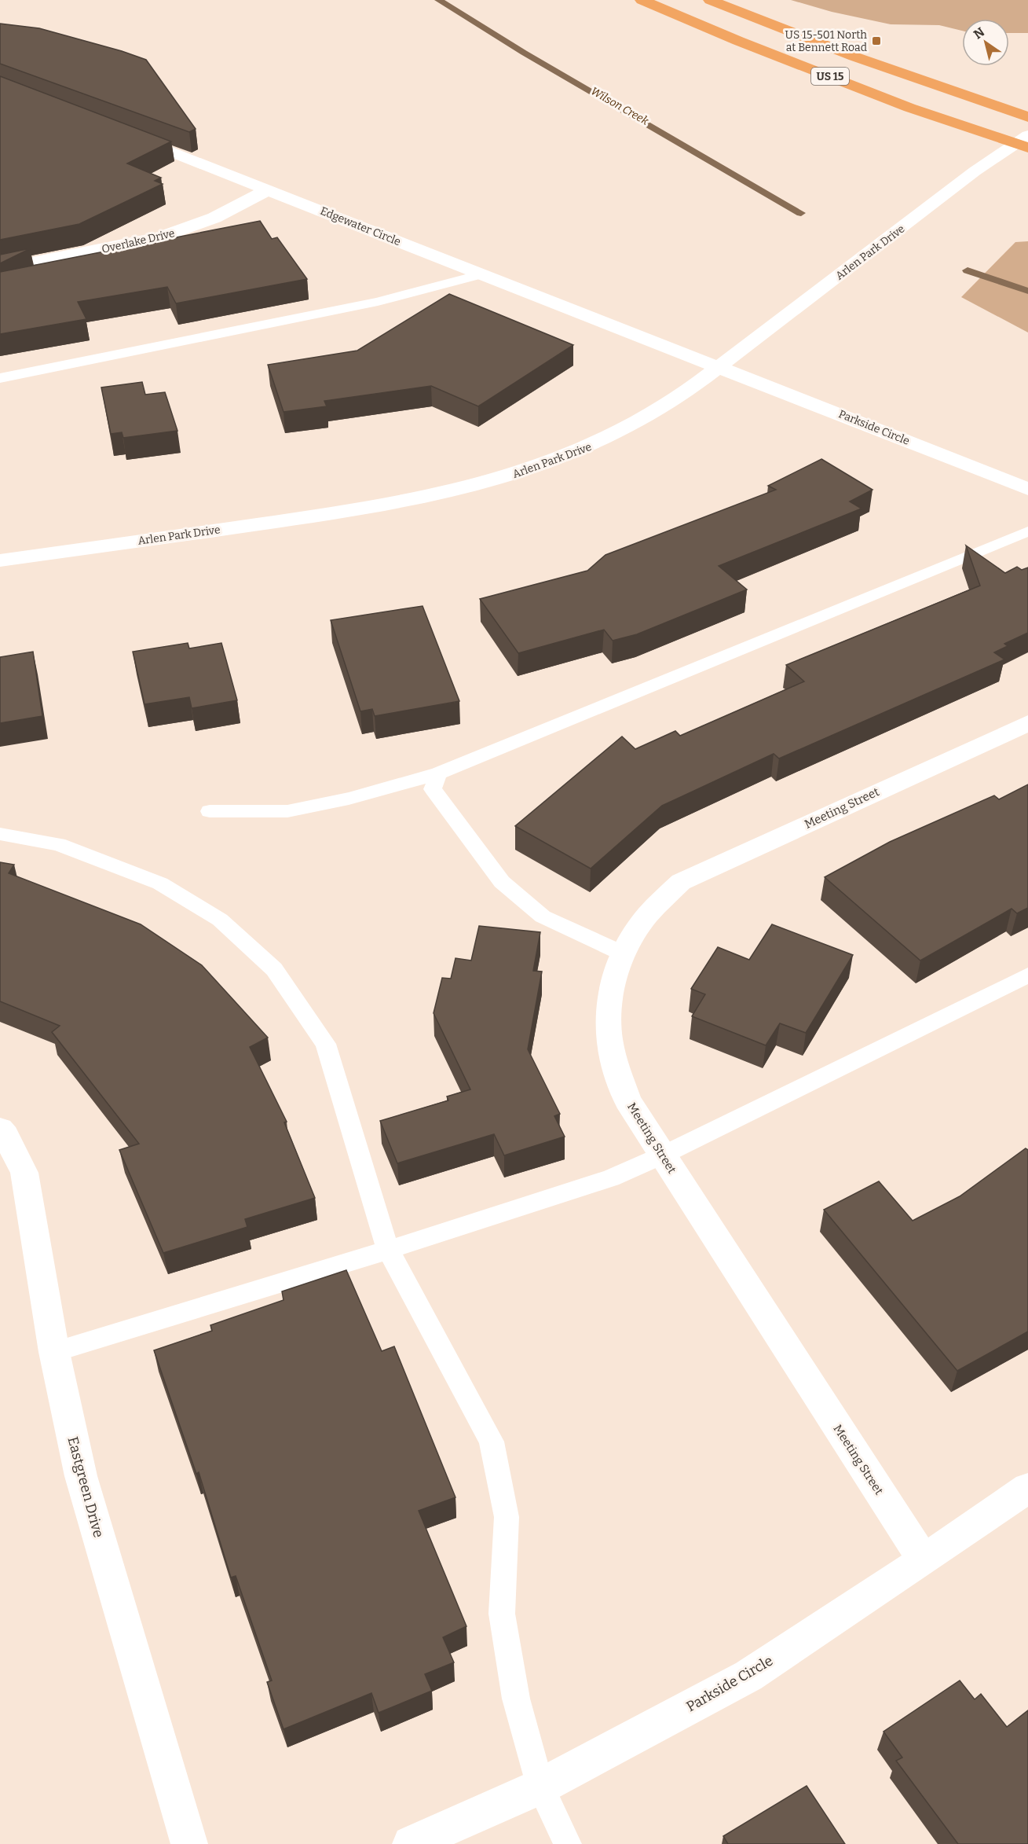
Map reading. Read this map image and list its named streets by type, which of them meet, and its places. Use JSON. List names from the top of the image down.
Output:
{
  "streets": {
    "highway": ["US 15"],
    "street": [
      "Edgewater Circle",
      "Overlake Drive",
      "Arlen Park Drive",
      "Parkside Circle",
      "Meeting Street",
      "Eastgreen Drive"
    ]
  },
  "crossings": [
    ["US 15", "Arlen Park Drive"],
    ["Edgewater Circle", "Overlake Drive"],
    ["Edgewater Circle", "Arlen Park Drive"],
    ["Edgewater Circle", "Parkside Circle"],
    ["Arlen Park Drive", "Parkside Circle"],
    ["Parkside Circle", "Meeting Street"]
  ],
  "water": ["Wilson Creek"],
  "places": {
    "transit": ["US 15-501 North at Bennett Road"]
  },
  "north": "top left"
}
